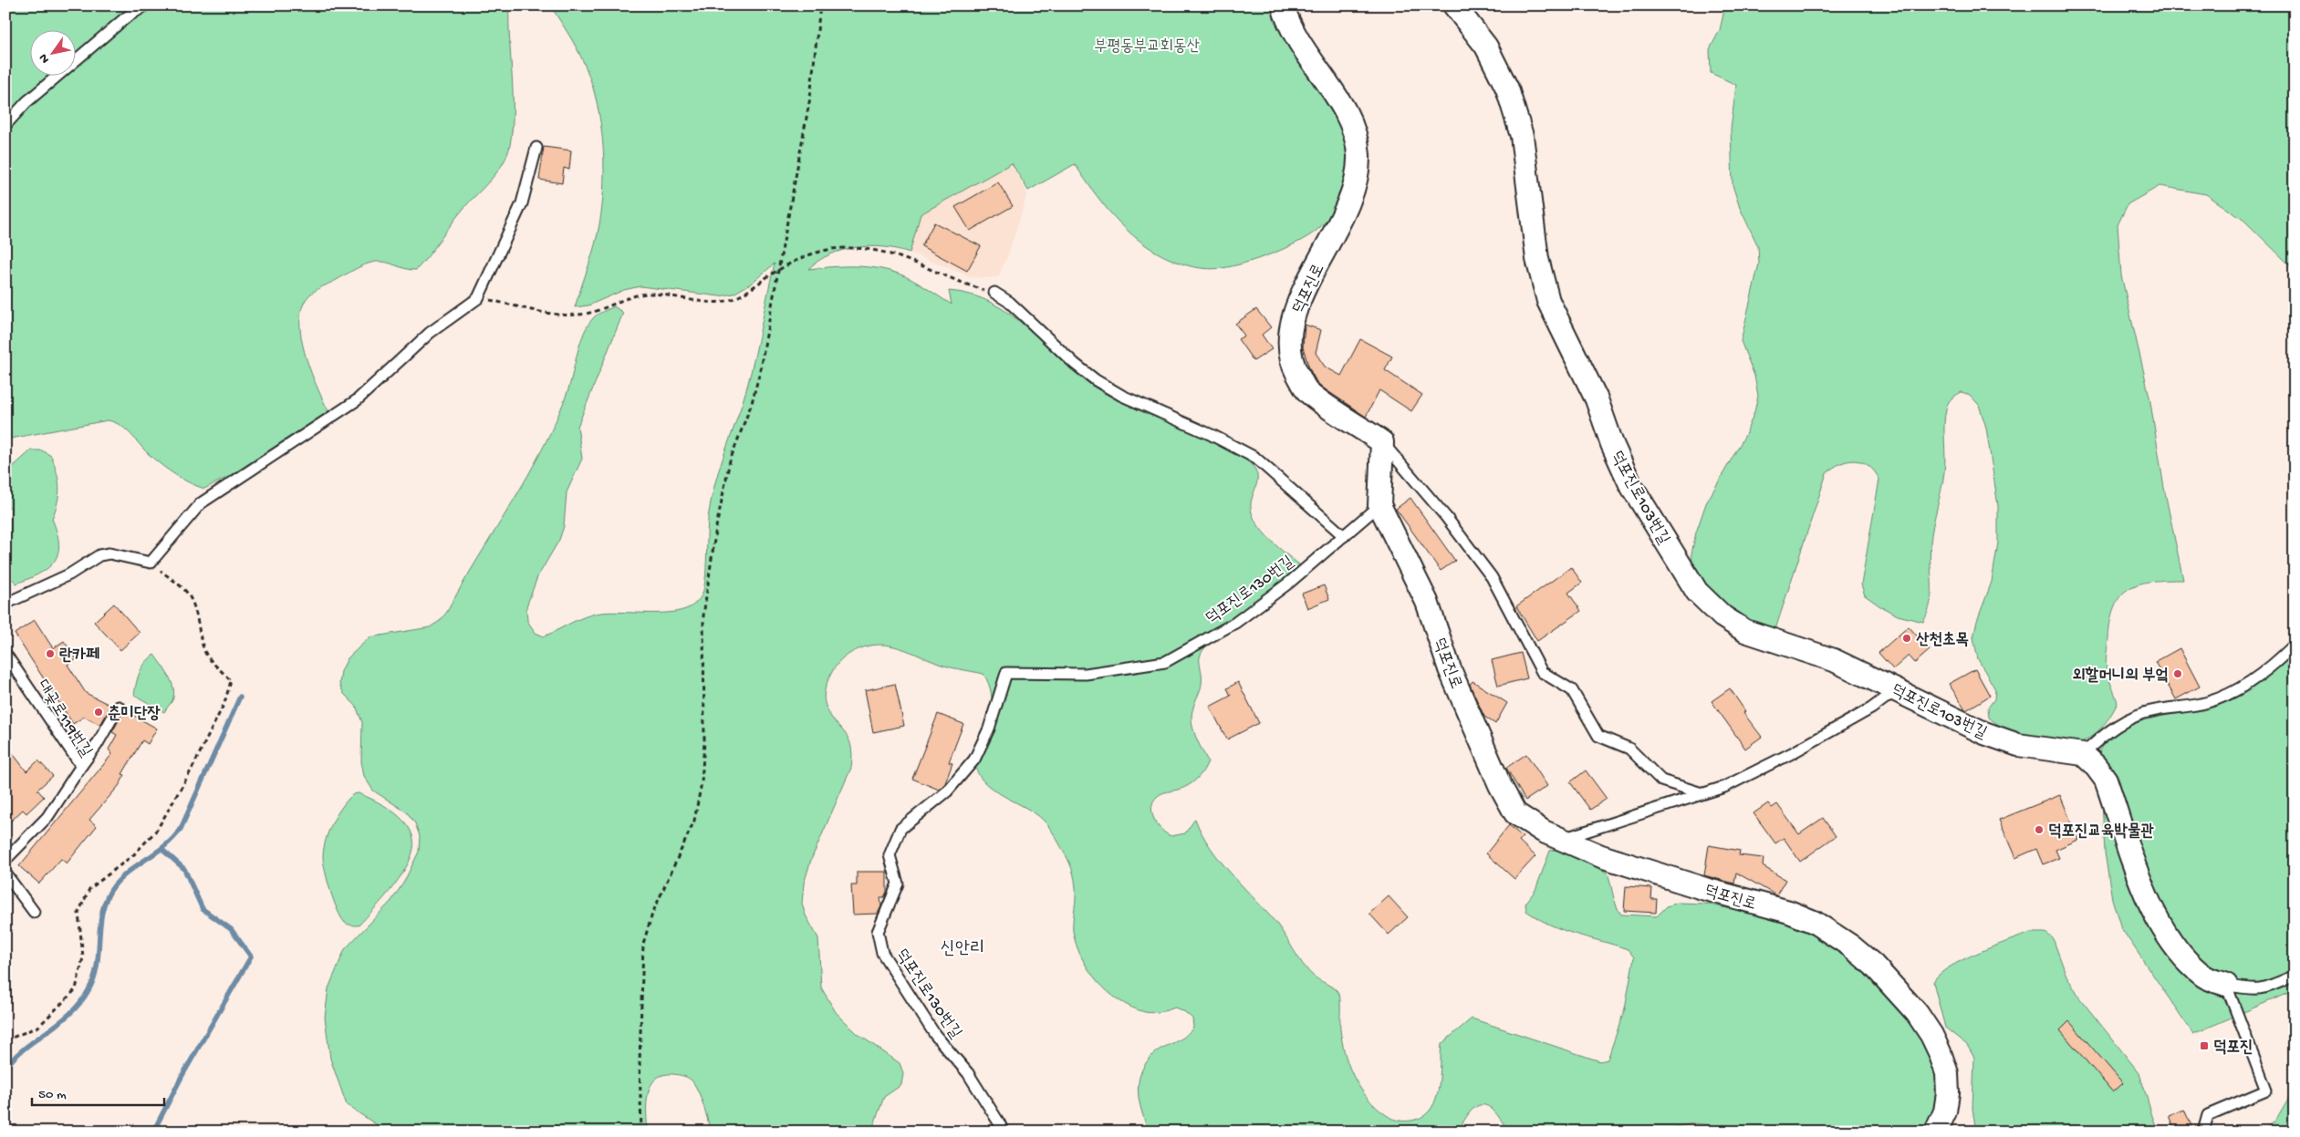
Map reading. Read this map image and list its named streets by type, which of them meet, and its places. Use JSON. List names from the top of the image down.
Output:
{
  "streets": {
    "street": ["덕포진로", "덕포진로103번길"],
    "lane": ["덕포진로130번길", "대곶로119번길"]
  },
  "crossings": [
    ["덕포진로", "덕포진로130번길"]
  ],
  "districts": ["신안리"],
  "parks": ["부평동부교회동산"],
  "places": {
    "other": [
      "산천초목",
      "란카페",
      "외할머니의 부엌",
      "춘미단장",
      "덕포진교육박물관"
    ],
    "transit": ["덕포진"]
  },
  "scale_bar": "50 m",
  "north": "bottom left"
}
